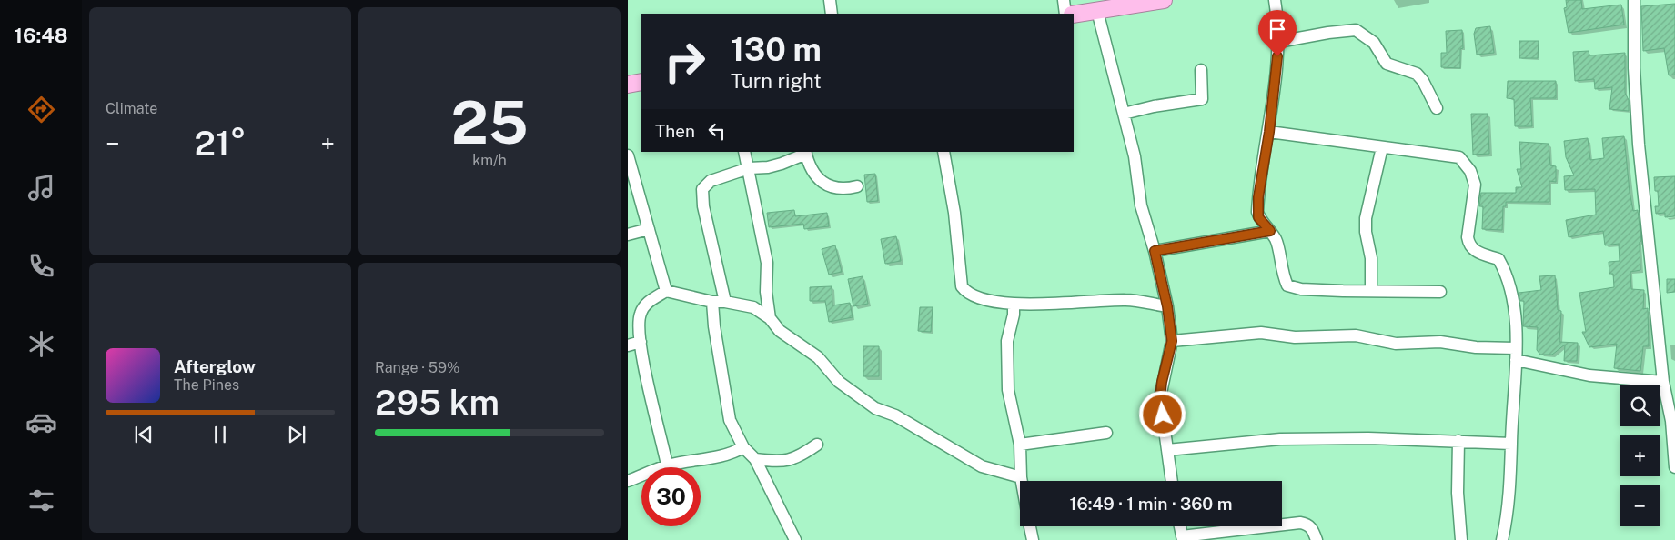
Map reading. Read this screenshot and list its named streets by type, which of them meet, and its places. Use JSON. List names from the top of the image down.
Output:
{
  "page": {
    "tabs": "16:48",
    "tile": [
      "Climate",
      ["25", "km/h"],
      ["Range · 59%", "295 km"]
    ],
    "turn": ["130 m", "Turn right"],
    "then": "Then",
    "heat": ["−", "21°", "+"],
    "song": ["Afterglow", "The Pines"],
    "map_buttons": ["+", "−"],
    "limit": "30",
    "trip": "16:49 · 1 min · 360 m"
  }
}
